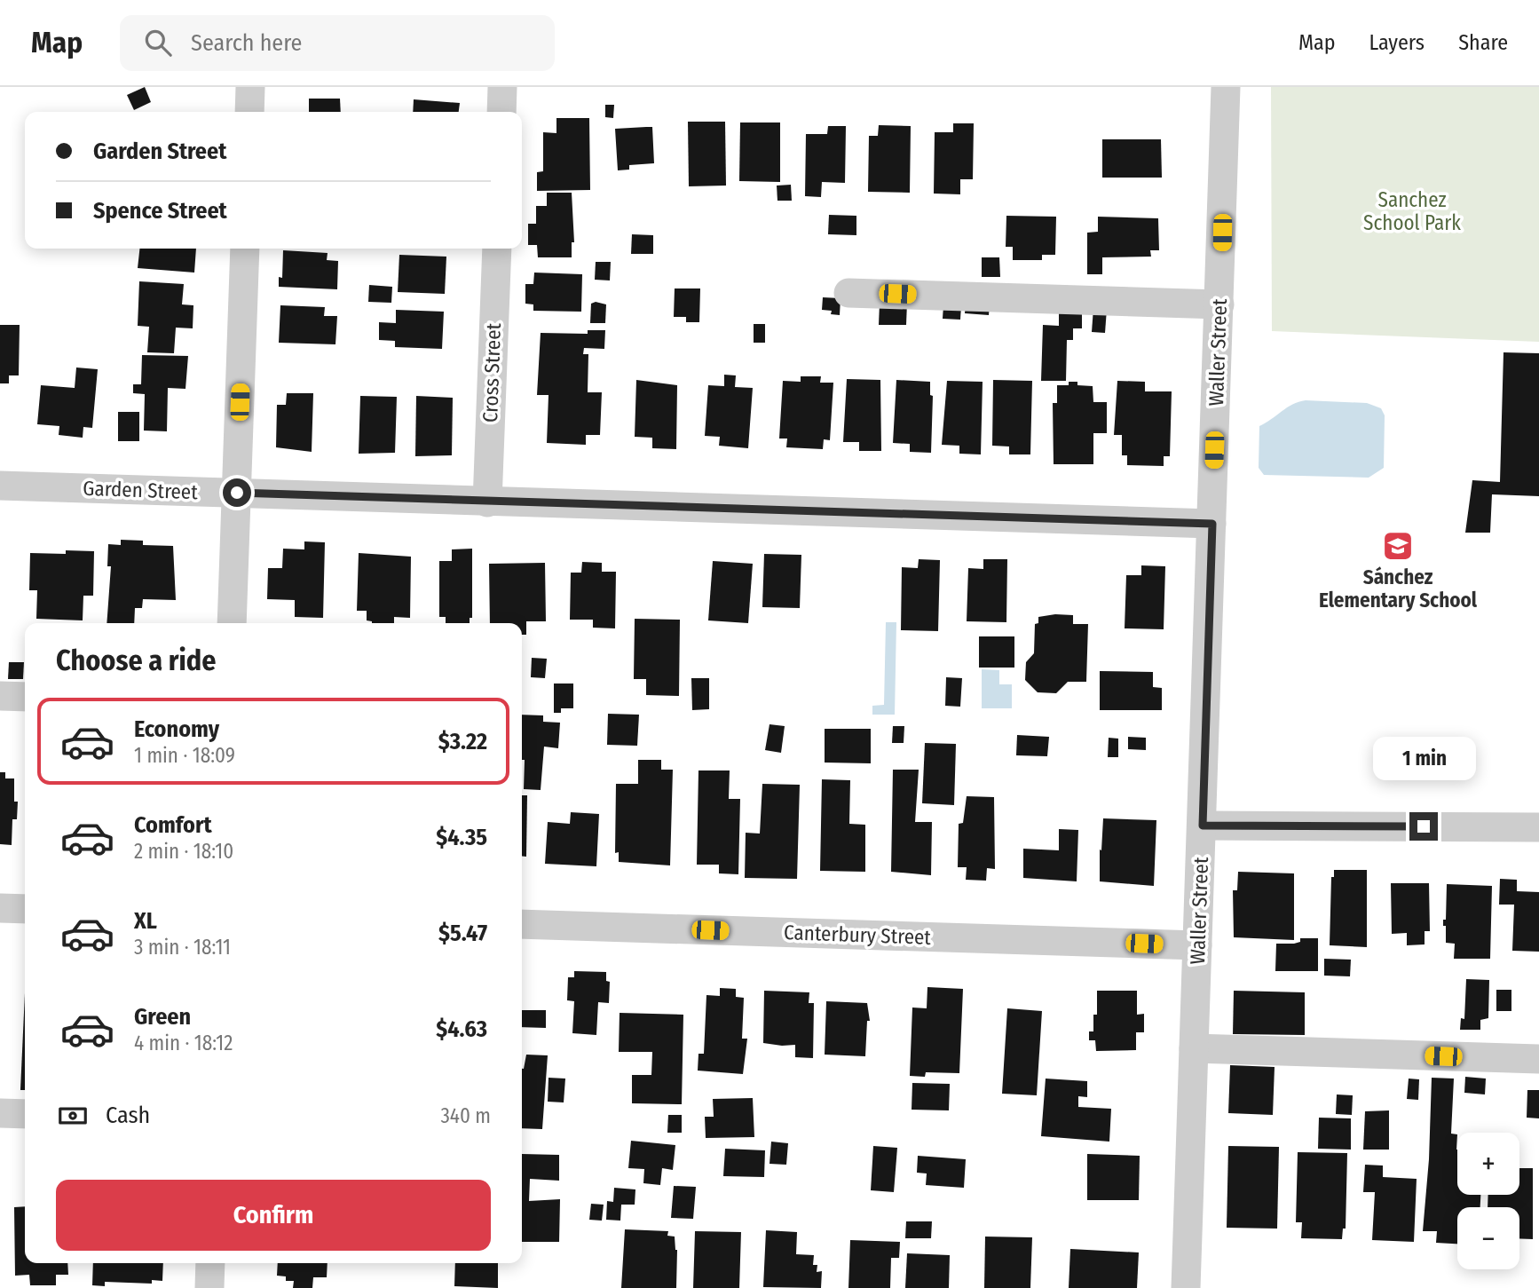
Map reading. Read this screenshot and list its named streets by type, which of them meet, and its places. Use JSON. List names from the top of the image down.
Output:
{
  "streets": {
    "street": [
      "Waller Street",
      "Cross Street",
      "Garden Street",
      "Canterbury Street"
    ]
  },
  "crossings": [
    ["Waller Street", "Garden Street"],
    ["Waller Street", "Canterbury Street"],
    ["Cross Street", "Garden Street"]
  ],
  "parks": ["Sanchez School Park"],
  "places": {
    "school or university": ["Sánchez Elementary School"]
  },
  "page": {
    "header": "Map",
    "search": "Search here",
    "nav": ["Map", "Layers", "Share"],
    "banner": ["Garden Street", "Spence Street"],
    "heading": "Choose a ride",
    "list": [
      {
        "name": "Economy",
        "note": "1 min · 18:09",
        "value": "$3.22"
      },
      {
        "name": "Comfort",
        "note": "2 min · 18:10",
        "value": "$4.35"
      },
      {
        "name": "XL",
        "note": "3 min · 18:11",
        "value": "$5.47"
      },
      {
        "name": "Green",
        "note": "4 min · 18:12",
        "value": "$4.63"
      }
    ],
    "bubble": "1 min",
    "pay": ["Cash", "340 m"],
    "map_buttons": ["+", "−"],
    "buttons": "Confirm"
  }
}
